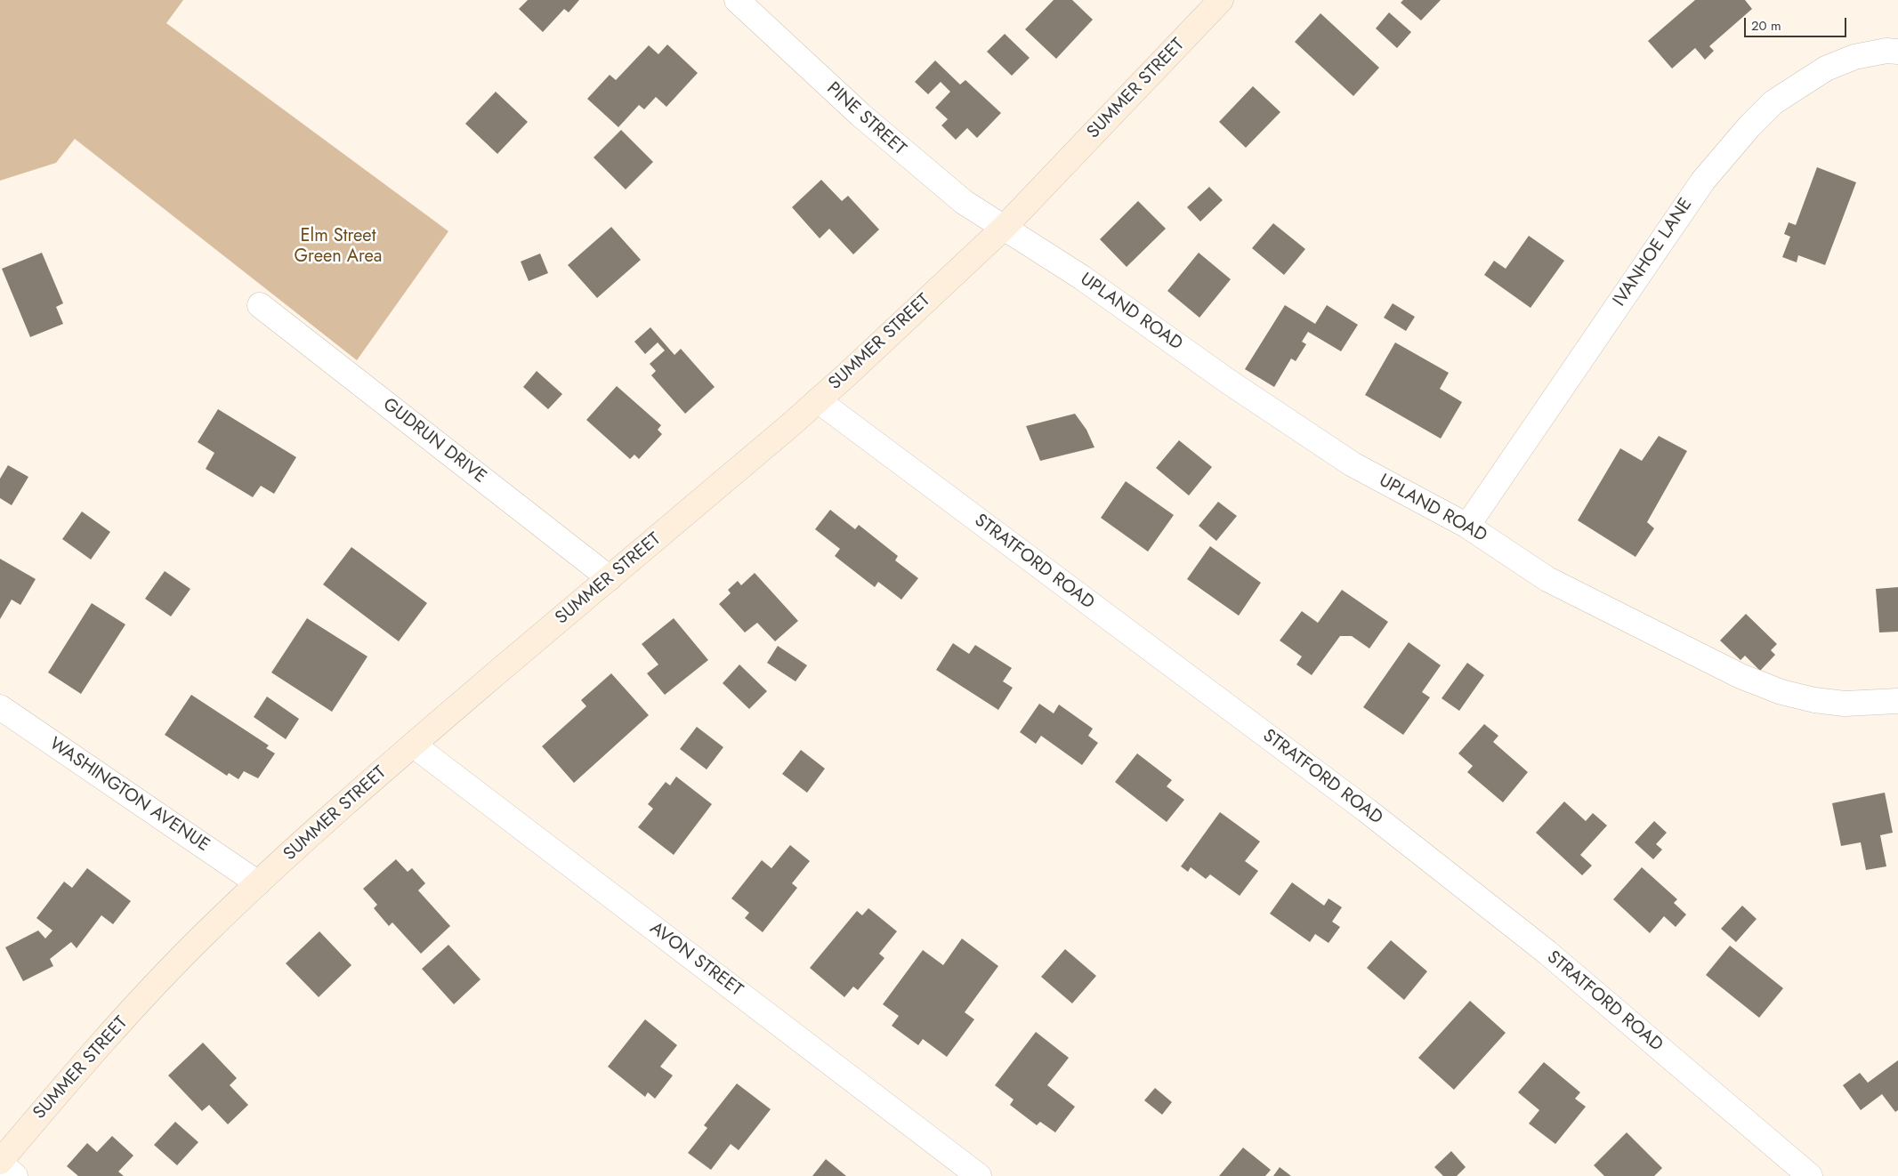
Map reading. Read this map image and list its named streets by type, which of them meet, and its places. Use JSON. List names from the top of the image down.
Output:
{
  "streets": {
    "street": [
      "SUMMER STREET",
      "PINE STREET",
      "IVANHOE LANE",
      "UPLAND ROAD",
      "GUDRUN DRIVE",
      "STRATFORD ROAD",
      "WASHINGTON AVENUE",
      "AVON STREET"
    ]
  },
  "crossings": [
    ["SUMMER STREET", "PINE STREET"],
    ["SUMMER STREET", "UPLAND ROAD"],
    ["SUMMER STREET", "GUDRUN DRIVE"],
    ["SUMMER STREET", "STRATFORD ROAD"],
    ["SUMMER STREET", "WASHINGTON AVENUE"],
    ["SUMMER STREET", "AVON STREET"],
    ["PINE STREET", "UPLAND ROAD"],
    ["IVANHOE LANE", "UPLAND ROAD"]
  ],
  "parks": ["Elm Street Green Area"],
  "scale_bar": "20 m"
}
